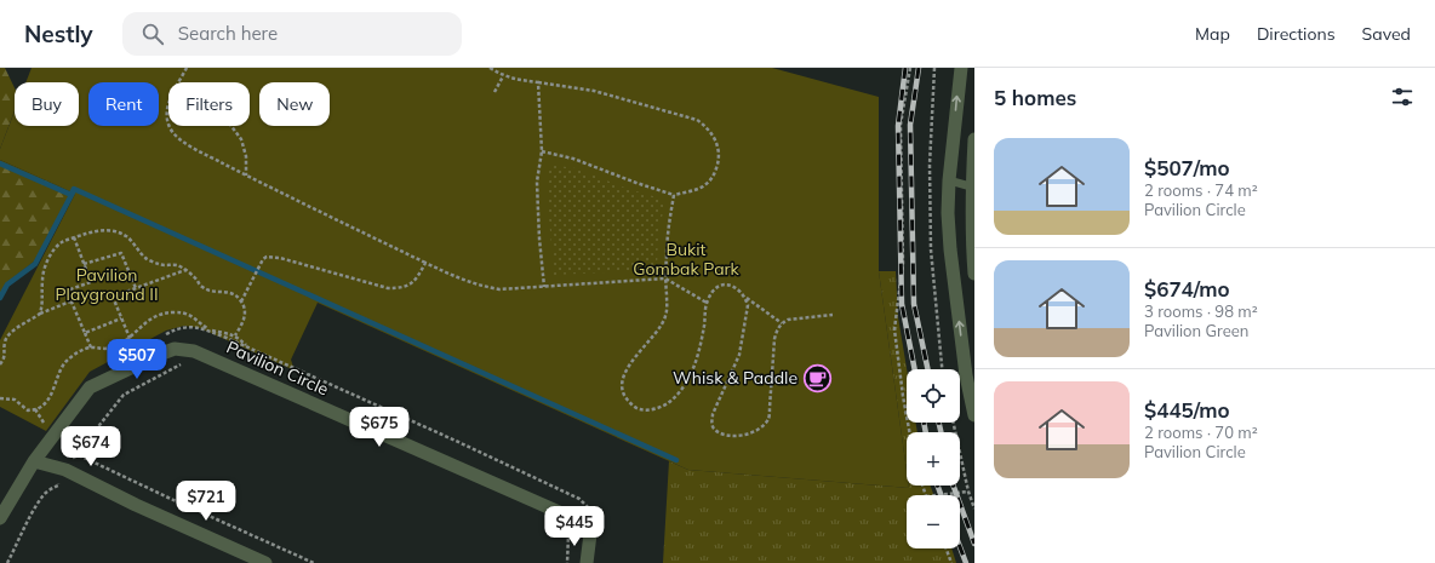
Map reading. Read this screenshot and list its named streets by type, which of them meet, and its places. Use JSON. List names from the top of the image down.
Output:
{
  "streets": {
    "street": ["Pavilion Circle"]
  },
  "parks": ["Bukit Gombak Park", "Pavilion Playground II"],
  "places": {
    "cafe": ["Whisk & Paddle"]
  },
  "page": {
    "header": "Nestly",
    "search": "Search here",
    "nav": ["Map", "Directions", "Saved"],
    "heading": "5 homes",
    "chip": [
      "Buy",
      "Rent",
      "Filters",
      "New"
    ],
    "list": [
      {
        "name": "$507/mo",
        "note": "2 rooms · 74 m² · Pavilion Circle"
      },
      {
        "name": "$674/mo",
        "note": "3 rooms · 98 m² · Pavilion Green"
      },
      {
        "name": "$445/mo",
        "note": "2 rooms · 70 m² · Pavilion Circle"
      }
    ],
    "price": [
      "$507",
      "$675",
      "$674",
      "$721",
      "$445"
    ],
    "map_buttons": ["+", "−"]
  }
}
